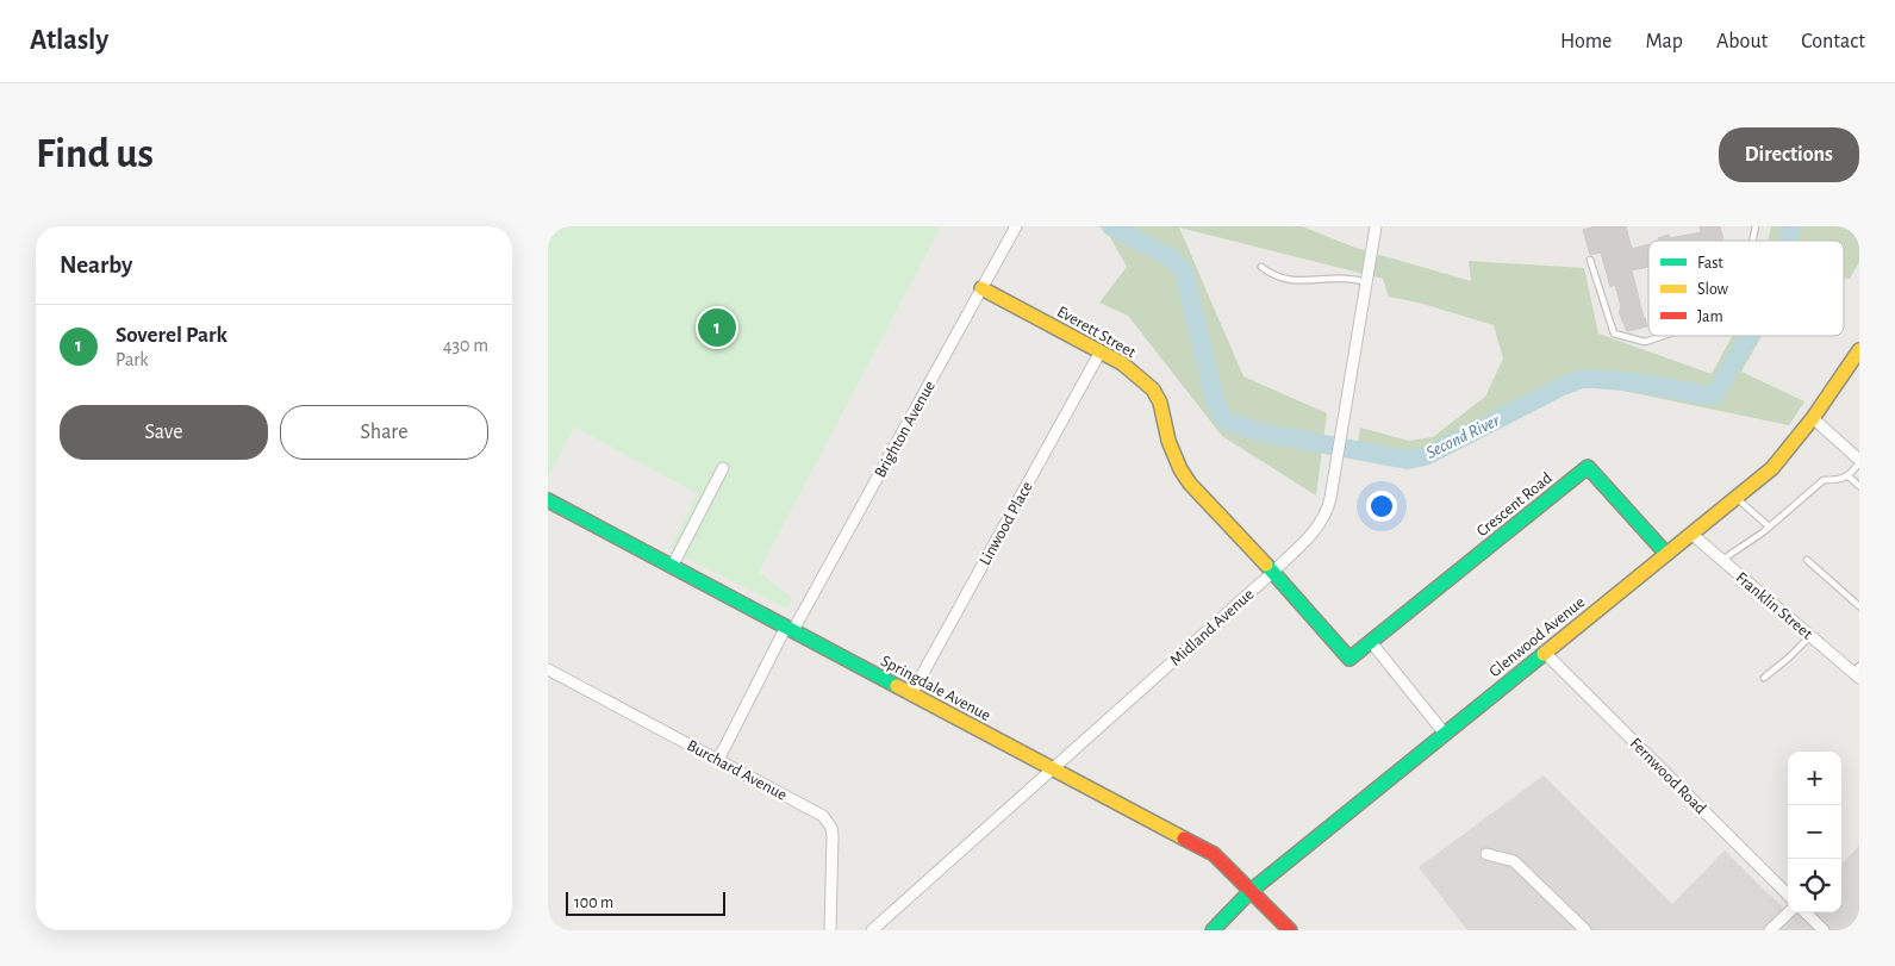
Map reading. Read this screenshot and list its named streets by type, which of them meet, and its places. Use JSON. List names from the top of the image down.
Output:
{
  "streets": {
    "street": [
      "Everett Street",
      "Brighton Avenue",
      "Crescent Road",
      "Linwood Place",
      "Franklin Street",
      "Midland Avenue",
      "Glenwood Avenue",
      "Springdale Avenue",
      "Burchard Avenue",
      "Fernwood Road"
    ]
  },
  "crossings": [
    ["Everett Street", "Brighton Avenue"],
    ["Everett Street", "Crescent Road"],
    ["Everett Street", "Linwood Place"],
    ["Everett Street", "Midland Avenue"],
    ["Brighton Avenue", "Springdale Avenue"],
    ["Brighton Avenue", "Burchard Avenue"],
    ["Crescent Road", "Glenwood Avenue"],
    ["Linwood Place", "Springdale Avenue"],
    ["Franklin Street", "Glenwood Avenue"],
    ["Midland Avenue", "Springdale Avenue"],
    ["Glenwood Avenue", "Springdale Avenue"],
    ["Glenwood Avenue", "Fernwood Road"]
  ],
  "water": ["Second River"],
  "legend": ["Fast", "Slow", "Jam"],
  "scale_bar": "100 m",
  "page": {
    "header": "Atlasly",
    "nav": [
      "Home",
      "Map",
      "About",
      "Contact"
    ],
    "buttons": [
      "Directions",
      ["Save", "Share"]
    ],
    "title": "Find us",
    "heading": "Nearby",
    "list": [
      {
        "mark": "1",
        "name": "Soverel Park",
        "note": "Park",
        "value": "430 m"
      }
    ],
    "pins": "1",
    "map_buttons": ["+", "−"],
    "scale": "100 m"
  }
}
